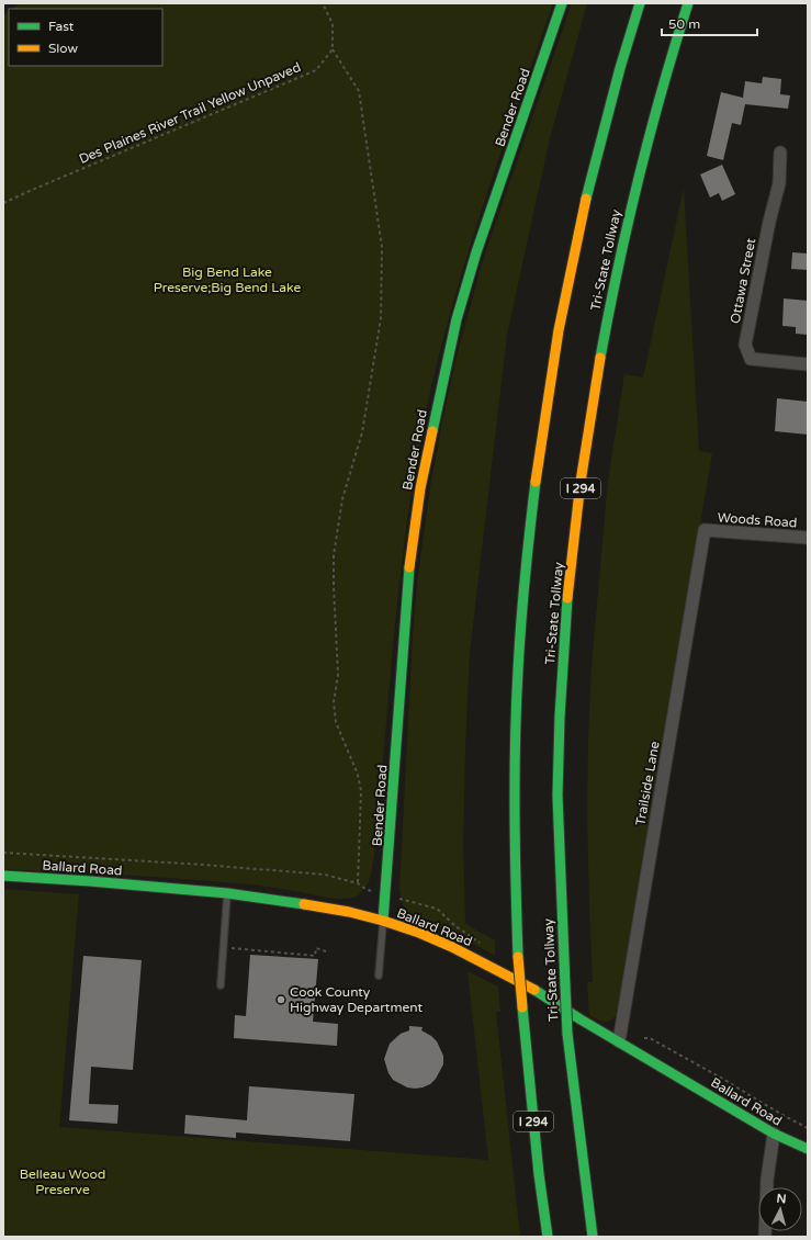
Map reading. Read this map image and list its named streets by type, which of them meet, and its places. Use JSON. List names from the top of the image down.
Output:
{
  "streets": {
    "main road": [
      "Bender Road",
      "Tri-State Tollway",
      "I 294",
      "Ballard Road"
    ],
    "street": ["Ottawa Street", "Woods Road", "Trailside Lane"],
    "path": ["Des Plaines River Trail Yellow Unpaved"]
  },
  "crossings": [
    ["Bender Road", "Ballard Road"],
    ["Woods Road", "Trailside Lane"],
    ["Trailside Lane", "Ballard Road"]
  ],
  "parks": ["Big Bend Lake Preserve;Big Bend Lake", "Belleau Wood Preserve"],
  "places": ["Cook County Highway Department"],
  "legend": ["Fast", "Slow"],
  "scale_bar": "50 m",
  "north": "top"
}
